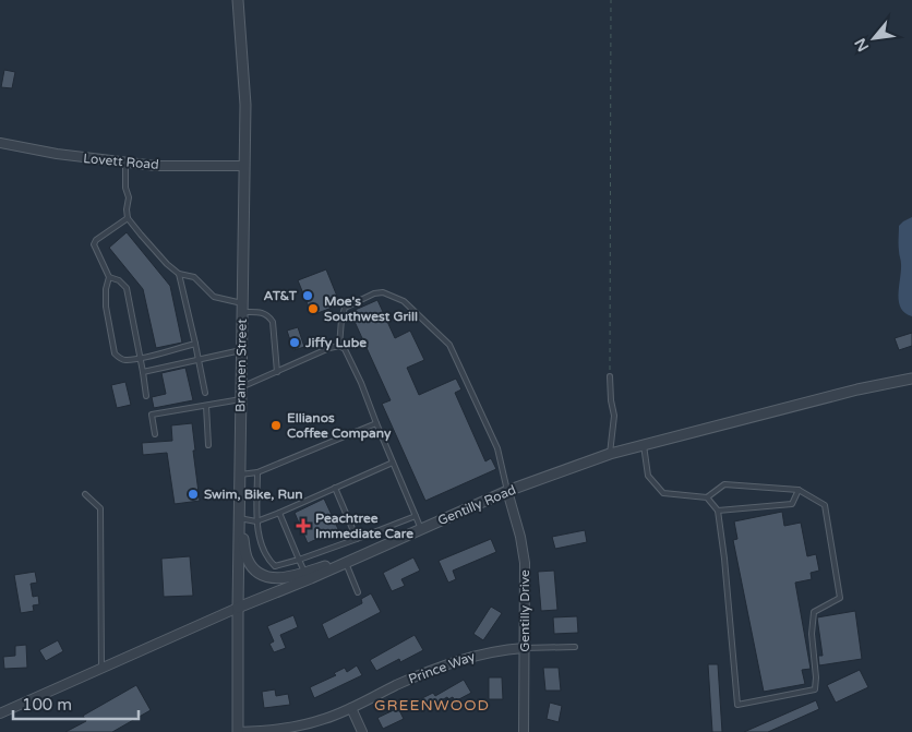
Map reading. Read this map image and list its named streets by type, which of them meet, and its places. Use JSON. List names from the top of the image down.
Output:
{
  "streets": {
    "street": [
      "Lovett Road",
      "Brannen Street",
      "Gentilly Road",
      "Gentilly Drive",
      "Prince Way"
    ]
  },
  "crossings": [
    ["Lovett Road", "Brannen Street"],
    ["Brannen Street", "Gentilly Road"],
    ["Brannen Street", "Prince Way"],
    ["Gentilly Road", "Gentilly Drive"],
    ["Gentilly Drive", "Prince Way"]
  ],
  "districts": ["GREENWOOD"],
  "places": {
    "other": [
      "AT&T",
      "Moe's Southwest Grill",
      "Jiffy Lube",
      "Ellianos Coffee Company",
      "Swim, Bike, Run"
    ],
    "health": ["Peachtree Immediate Care"]
  },
  "scale_bar": "100 m",
  "north": "bottom left"
}
